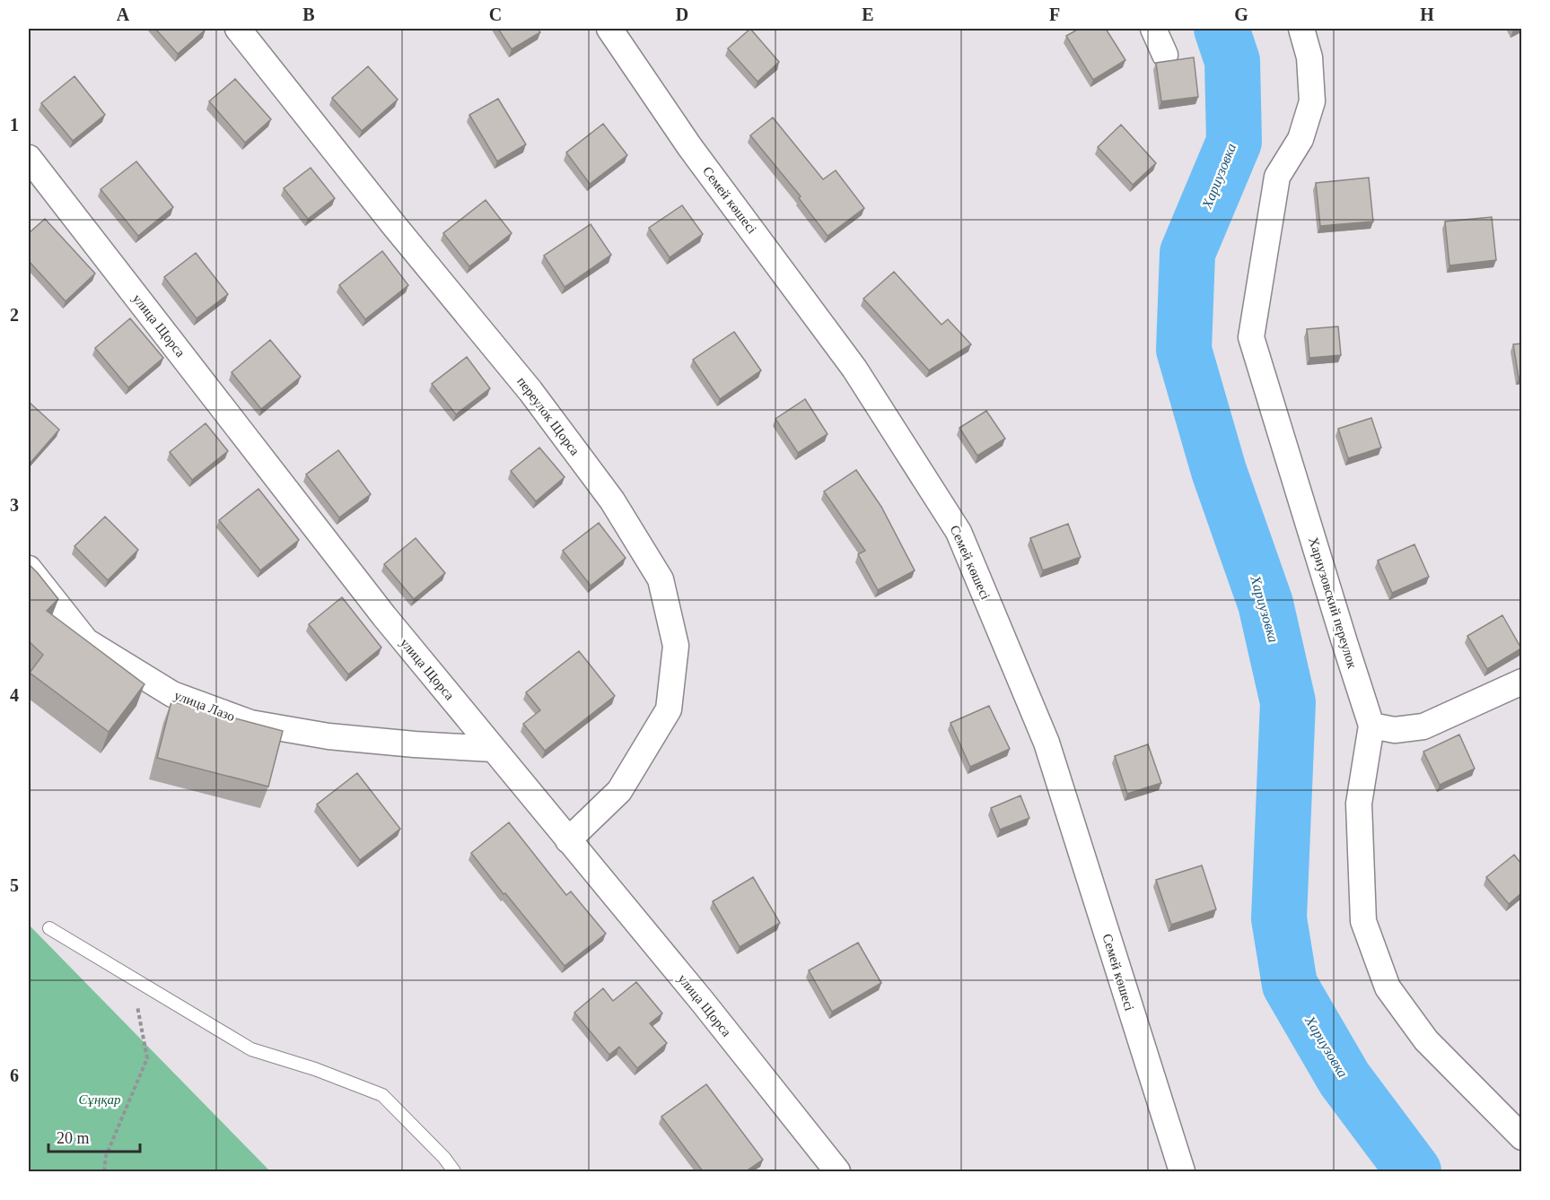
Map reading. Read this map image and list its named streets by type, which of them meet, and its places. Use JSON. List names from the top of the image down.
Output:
{
  "streets": {
    "street": [
      "Семей көшесі",
      "улица Щорса",
      "переулок Щорса",
      "Хариузовский переулок",
      "улица Лазо"
    ]
  },
  "crossings": [
    ["улица Щорса", "переулок Щорса"],
    ["улица Щорса", "улица Лазо"]
  ],
  "water": ["Хариузовка"],
  "parks": ["Сұңқар"],
  "scale_bar": "20 m",
  "grid": {
    "columns": [
      "A",
      "B",
      "C",
      "D",
      "E",
      "F",
      "G",
      "H"
    ],
    "rows": [
      "1",
      "2",
      "3",
      "4",
      "5",
      "6"
    ]
  }
}
